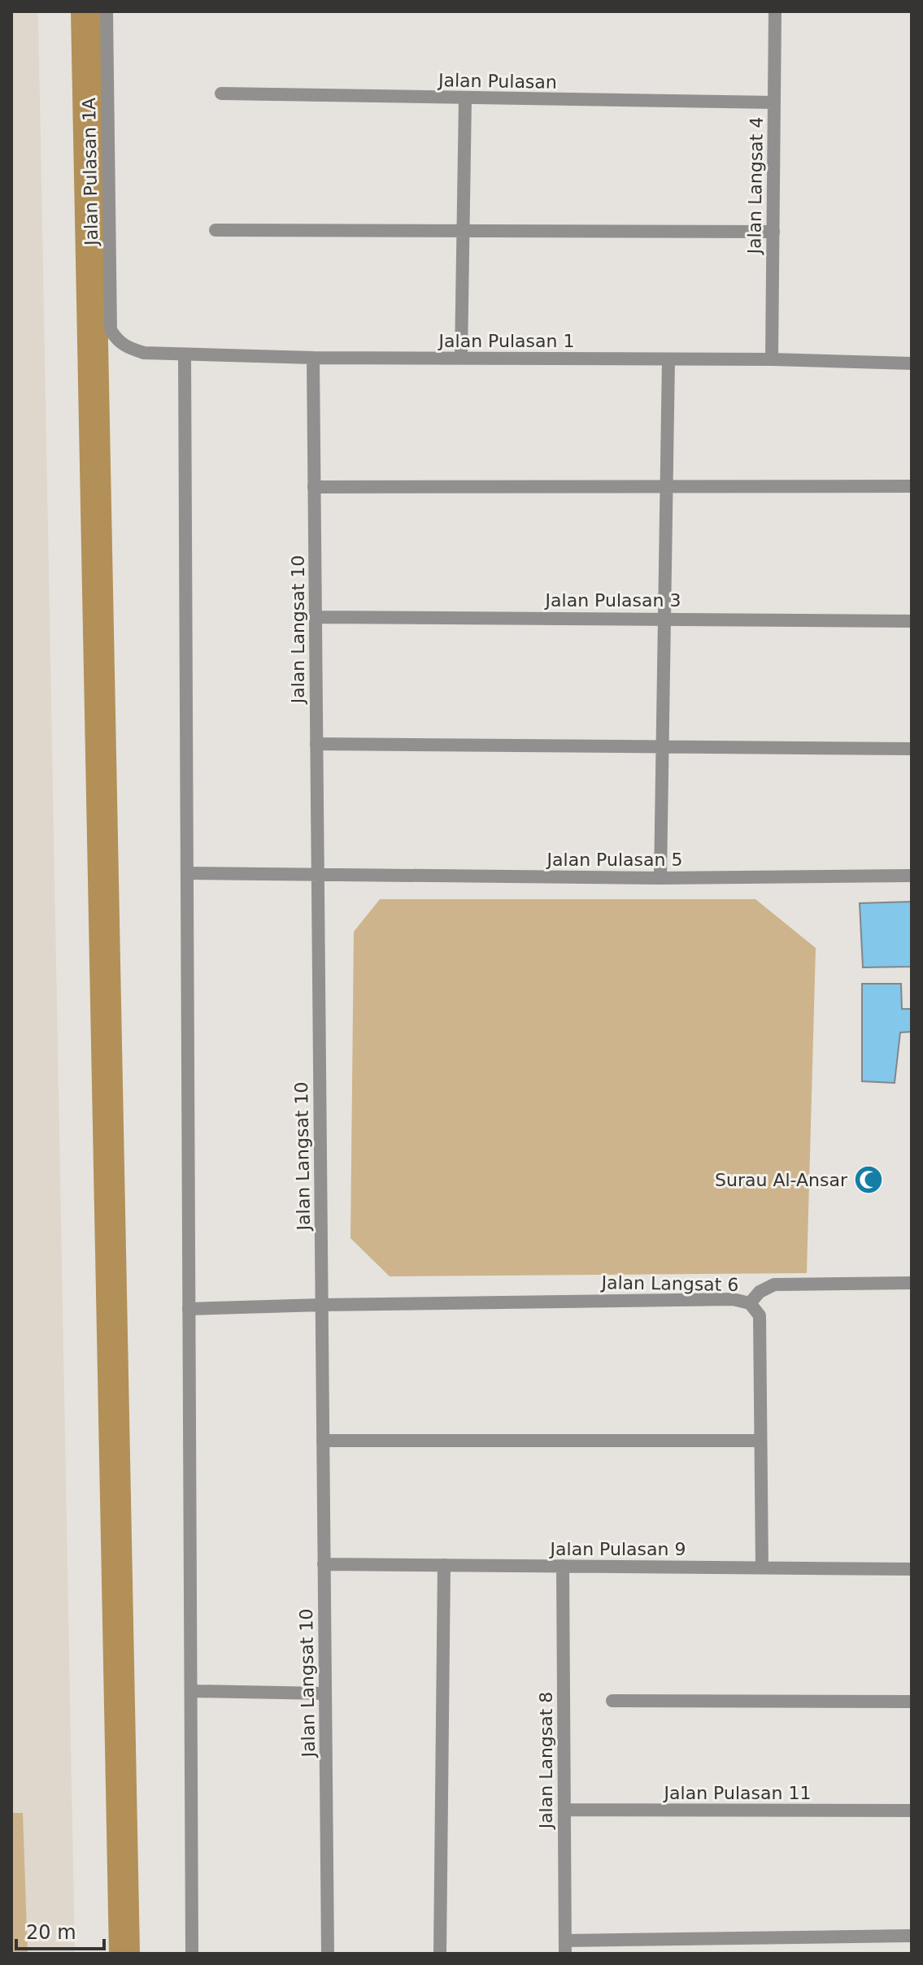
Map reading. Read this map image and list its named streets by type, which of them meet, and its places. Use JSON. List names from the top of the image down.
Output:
{
  "streets": {
    "street": [
      "Jalan Pulasan",
      "Jalan Pulasan 1A",
      "Jalan Langsat 4",
      "Jalan Pulasan 1",
      "Jalan Pulasan 3",
      "Jalan Langsat 10",
      "Jalan Pulasan 5",
      "Jalan Langsat 6",
      "Jalan Pulasan 9",
      "Jalan Langsat 8",
      "Jalan Pulasan 11"
    ]
  },
  "crossings": [
    ["Jalan Pulasan", "Jalan Langsat 4"],
    ["Jalan Pulasan 1A", "Jalan Pulasan 1"],
    ["Jalan Langsat 4", "Jalan Pulasan 1"],
    ["Jalan Pulasan 1", "Jalan Langsat 10"],
    ["Jalan Pulasan 3", "Jalan Langsat 10"],
    ["Jalan Langsat 10", "Jalan Pulasan 5"],
    ["Jalan Langsat 10", "Jalan Langsat 6"],
    ["Jalan Langsat 10", "Jalan Pulasan 9"],
    ["Jalan Langsat 6", "Jalan Pulasan 9"],
    ["Jalan Pulasan 9", "Jalan Langsat 8"],
    ["Jalan Langsat 8", "Jalan Pulasan 11"]
  ],
  "places": {
    "mosque": ["Surau Al-Ansar"]
  },
  "scale_bar": "20 m"
}
